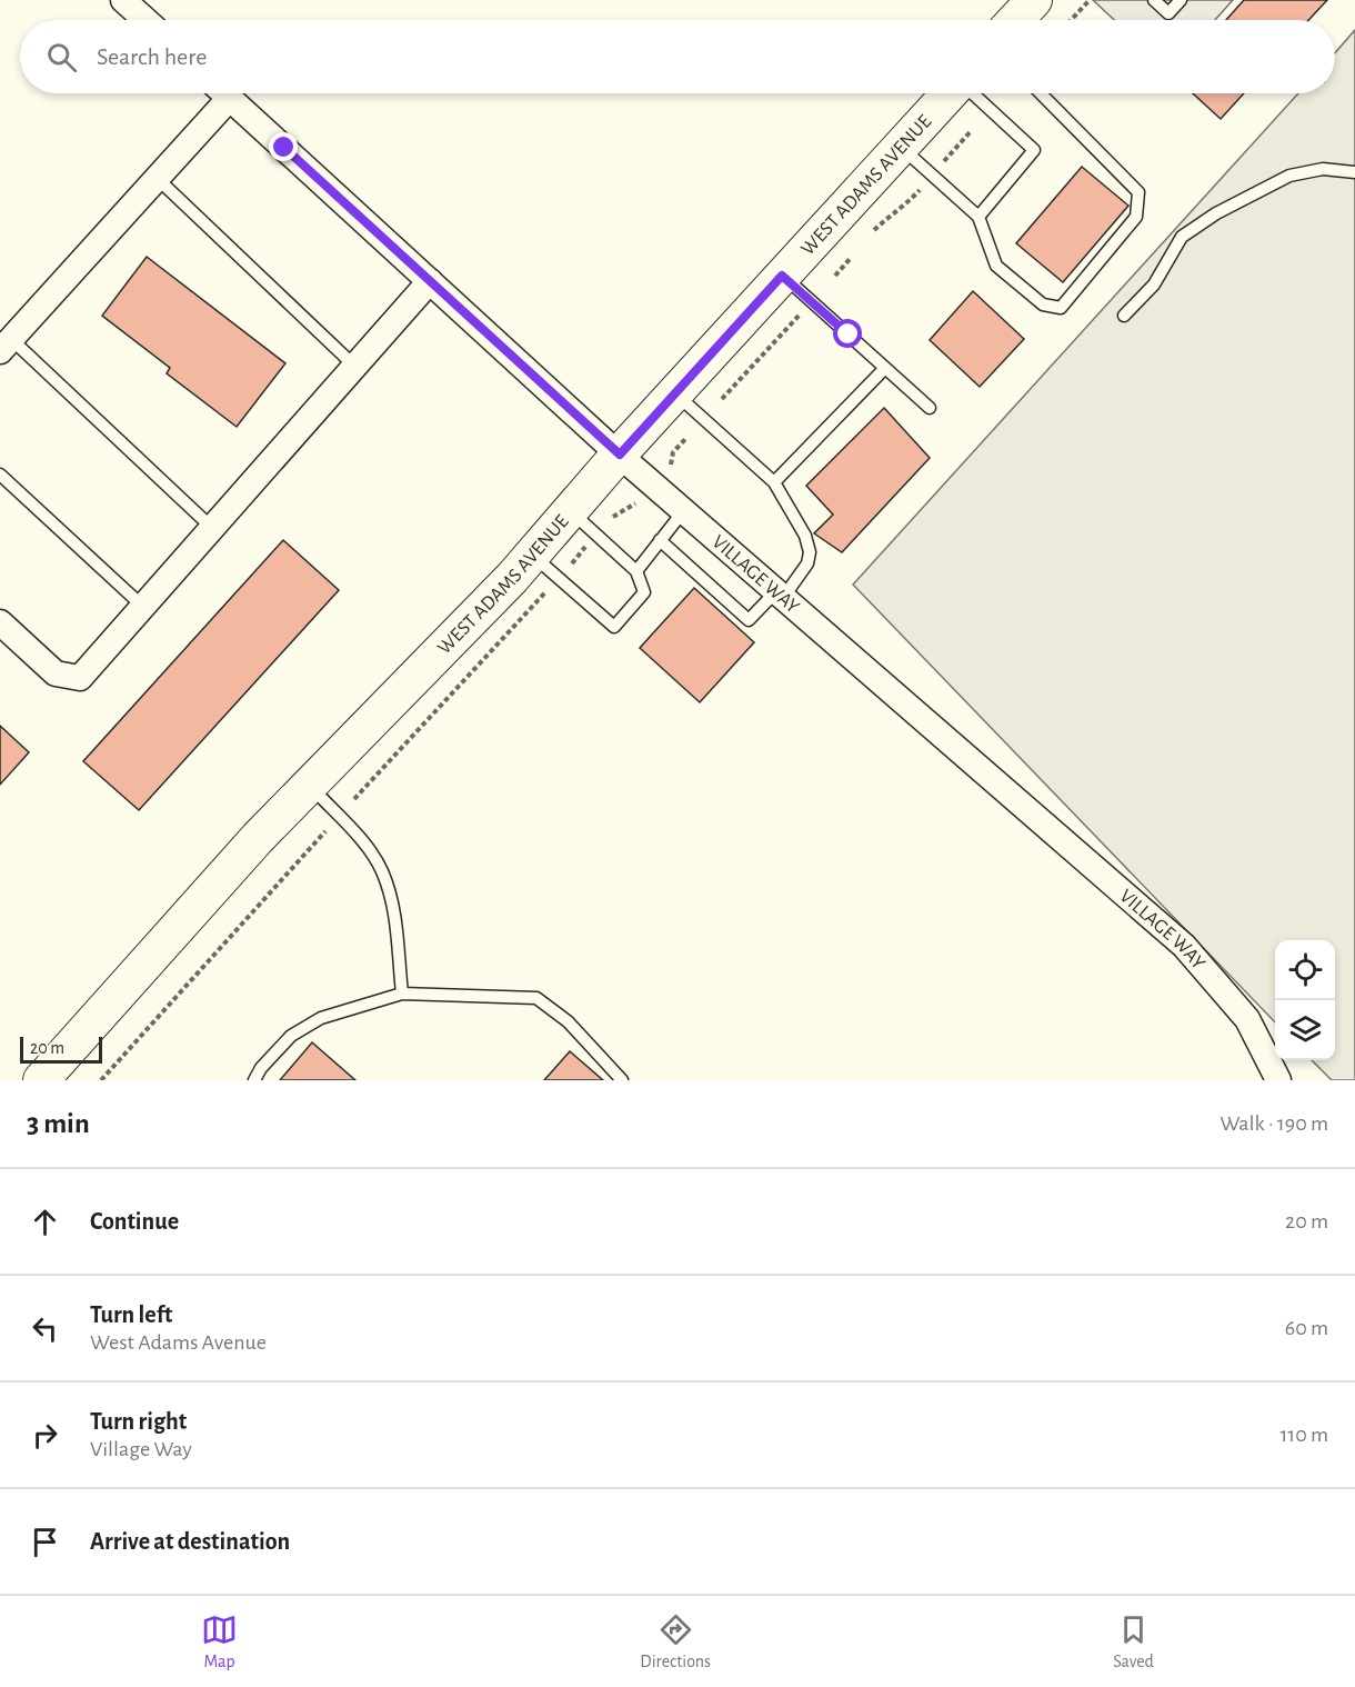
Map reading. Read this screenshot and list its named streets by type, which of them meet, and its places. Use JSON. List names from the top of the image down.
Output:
{
  "streets": {
    "main road": ["WEST ADAMS AVENUE"],
    "street": ["VILLAGE WAY"]
  },
  "crossings": [
    ["WEST ADAMS AVENUE", "VILLAGE WAY"]
  ],
  "scale_bar": "20 m",
  "page": {
    "search": "Search here",
    "scale": "20 m",
    "heading": ["3 min", "Walk · 190 m"],
    "list": [
      ["Continue", "20 m"],
      ["Turn left", "West Adams Avenue", "60 m"],
      ["Turn right", "Village Way", "110 m"],
      "Arrive at destination"
    ],
    "nav": ["Map", "Directions", "Saved"]
  }
}
